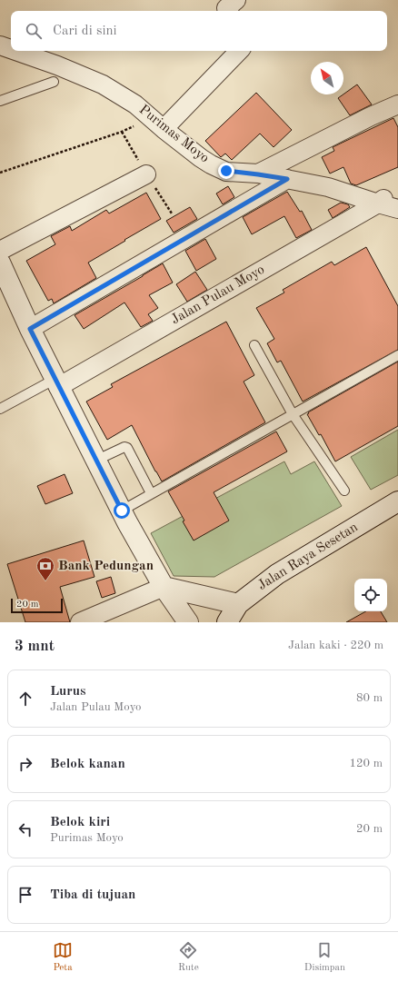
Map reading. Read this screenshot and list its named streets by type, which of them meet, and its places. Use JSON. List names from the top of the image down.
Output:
{
  "streets": {
    "street": ["Purimas Moyo", "Jalan Pulau Moyo", "Jalan Raya Sesetan"]
  },
  "crossings": [
    ["Purimas Moyo", "Jalan Pulau Moyo"]
  ],
  "places": {
    "bank": ["Bank Pedungan"]
  },
  "scale_bar": "20 m",
  "north": "top left",
  "page": {
    "search": "Cari di sini",
    "scale": "20 m",
    "heading": ["3 mnt", "Jalan kaki · 220 m"],
    "list": [
      ["Lurus", "Jalan Pulau Moyo", "80 m"],
      ["Belok kanan", "120 m"],
      ["Belok kiri", "Purimas Moyo", "20 m"],
      "Tiba di tujuan"
    ],
    "nav": ["Peta", "Rute", "Disimpan"]
  }
}
